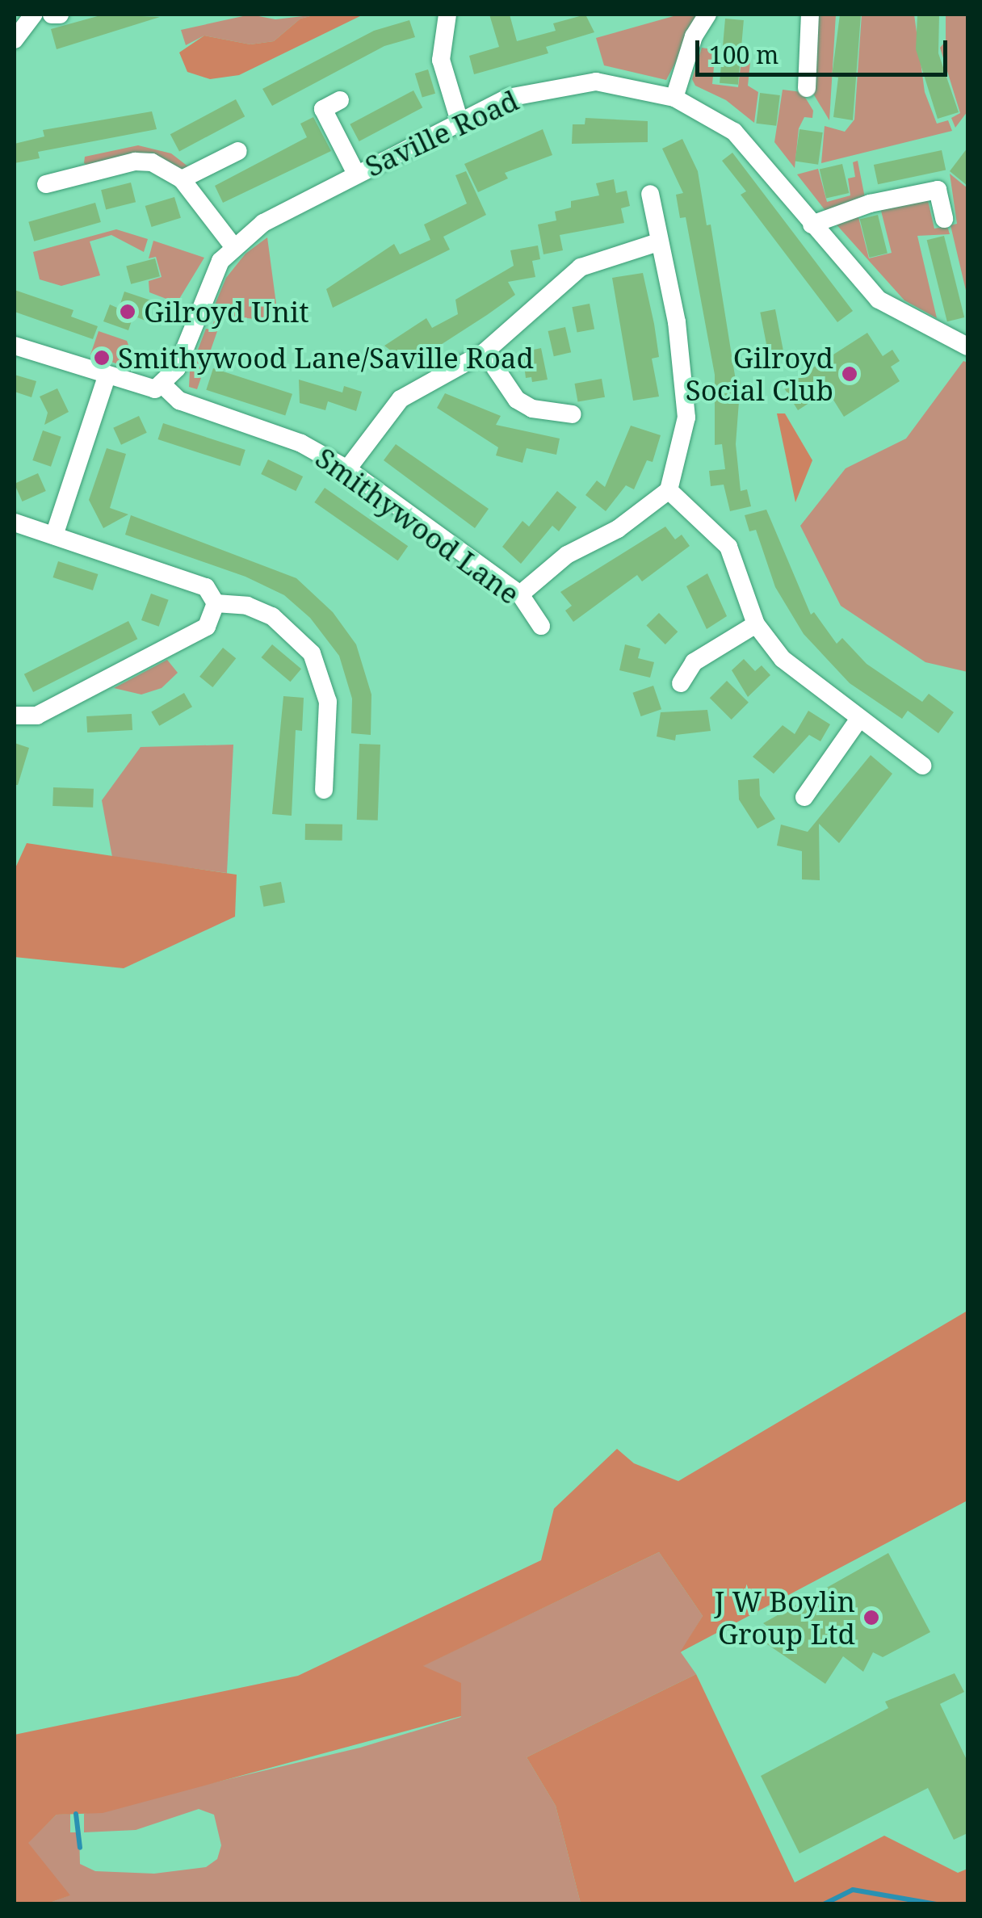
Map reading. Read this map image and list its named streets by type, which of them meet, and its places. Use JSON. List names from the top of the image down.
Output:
{
  "streets": {
    "street": ["Saville Road", "Smithywood Lane"]
  },
  "crossings": [
    ["Saville Road", "Smithywood Lane"]
  ],
  "places": [
    "Gilroyd Unit",
    "Smithywood Lane/Saville Road",
    "Gilroyd Social Club",
    "J W Boylin Group Ltd"
  ],
  "scale_bar": "100 m"
}
